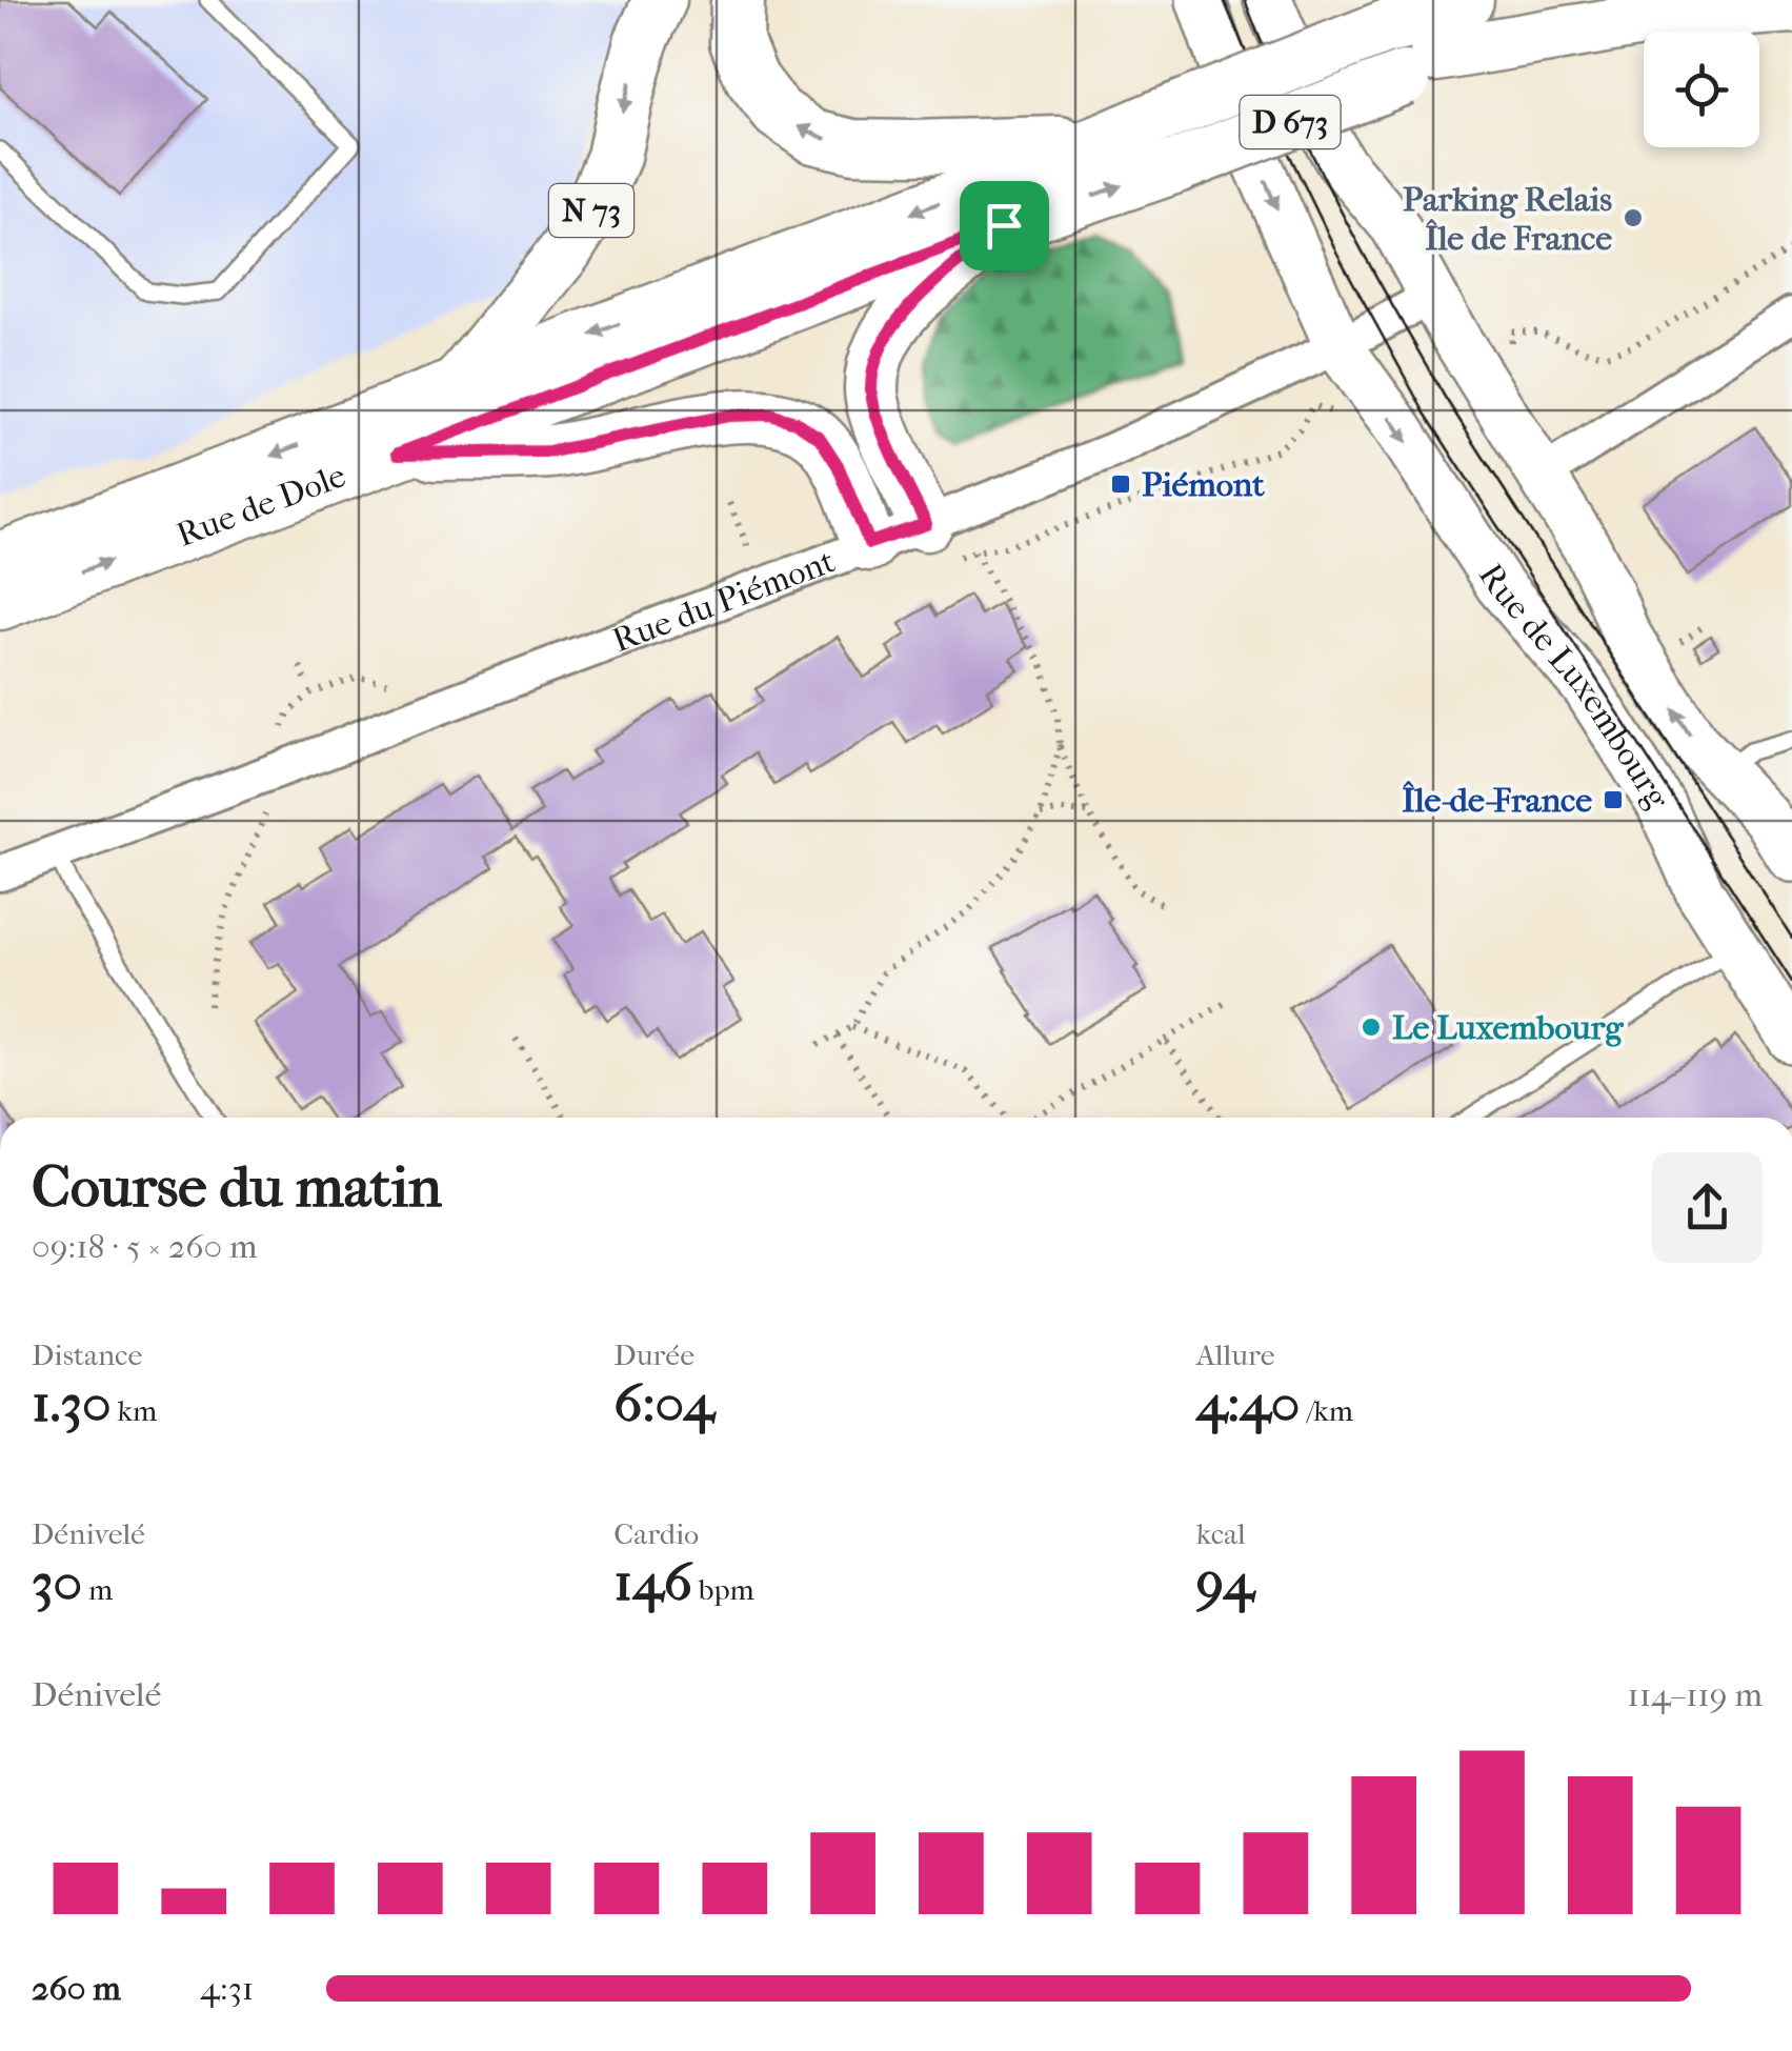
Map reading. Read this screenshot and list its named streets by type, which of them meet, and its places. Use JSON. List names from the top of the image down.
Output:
{
  "streets": {
    "main road": ["D 673", "N 73", "Rue de Dole"],
    "street": ["Rue du Piémont", "Rue de Luxembourg"]
  },
  "crossings": [
    ["N 73", "Rue de Dole"],
    ["Rue du Piémont", "Rue de Luxembourg"]
  ],
  "places": {
    "other": ["Parking Relais Île de France", "Le Luxembourg"],
    "transit": ["Piémont", "Île-de-France"]
  },
  "page": {
    "heading": ["Course du matin", "09:18 · 5 × 260 m"],
    "stats": [
      ["Distance", "1.30 km"],
      ["Durée", "6:04"],
      ["Allure", "4:40 /km"],
      ["Dénivelé", "30 m"],
      ["Cardio", "146 bpm"],
      ["kcal", "94"]
    ],
    "chart": ["Dénivelé", "114–119 m"],
    "list": [
      {
        "name": "260 m",
        "note": "4:31"
      }
    ]
  }
}
